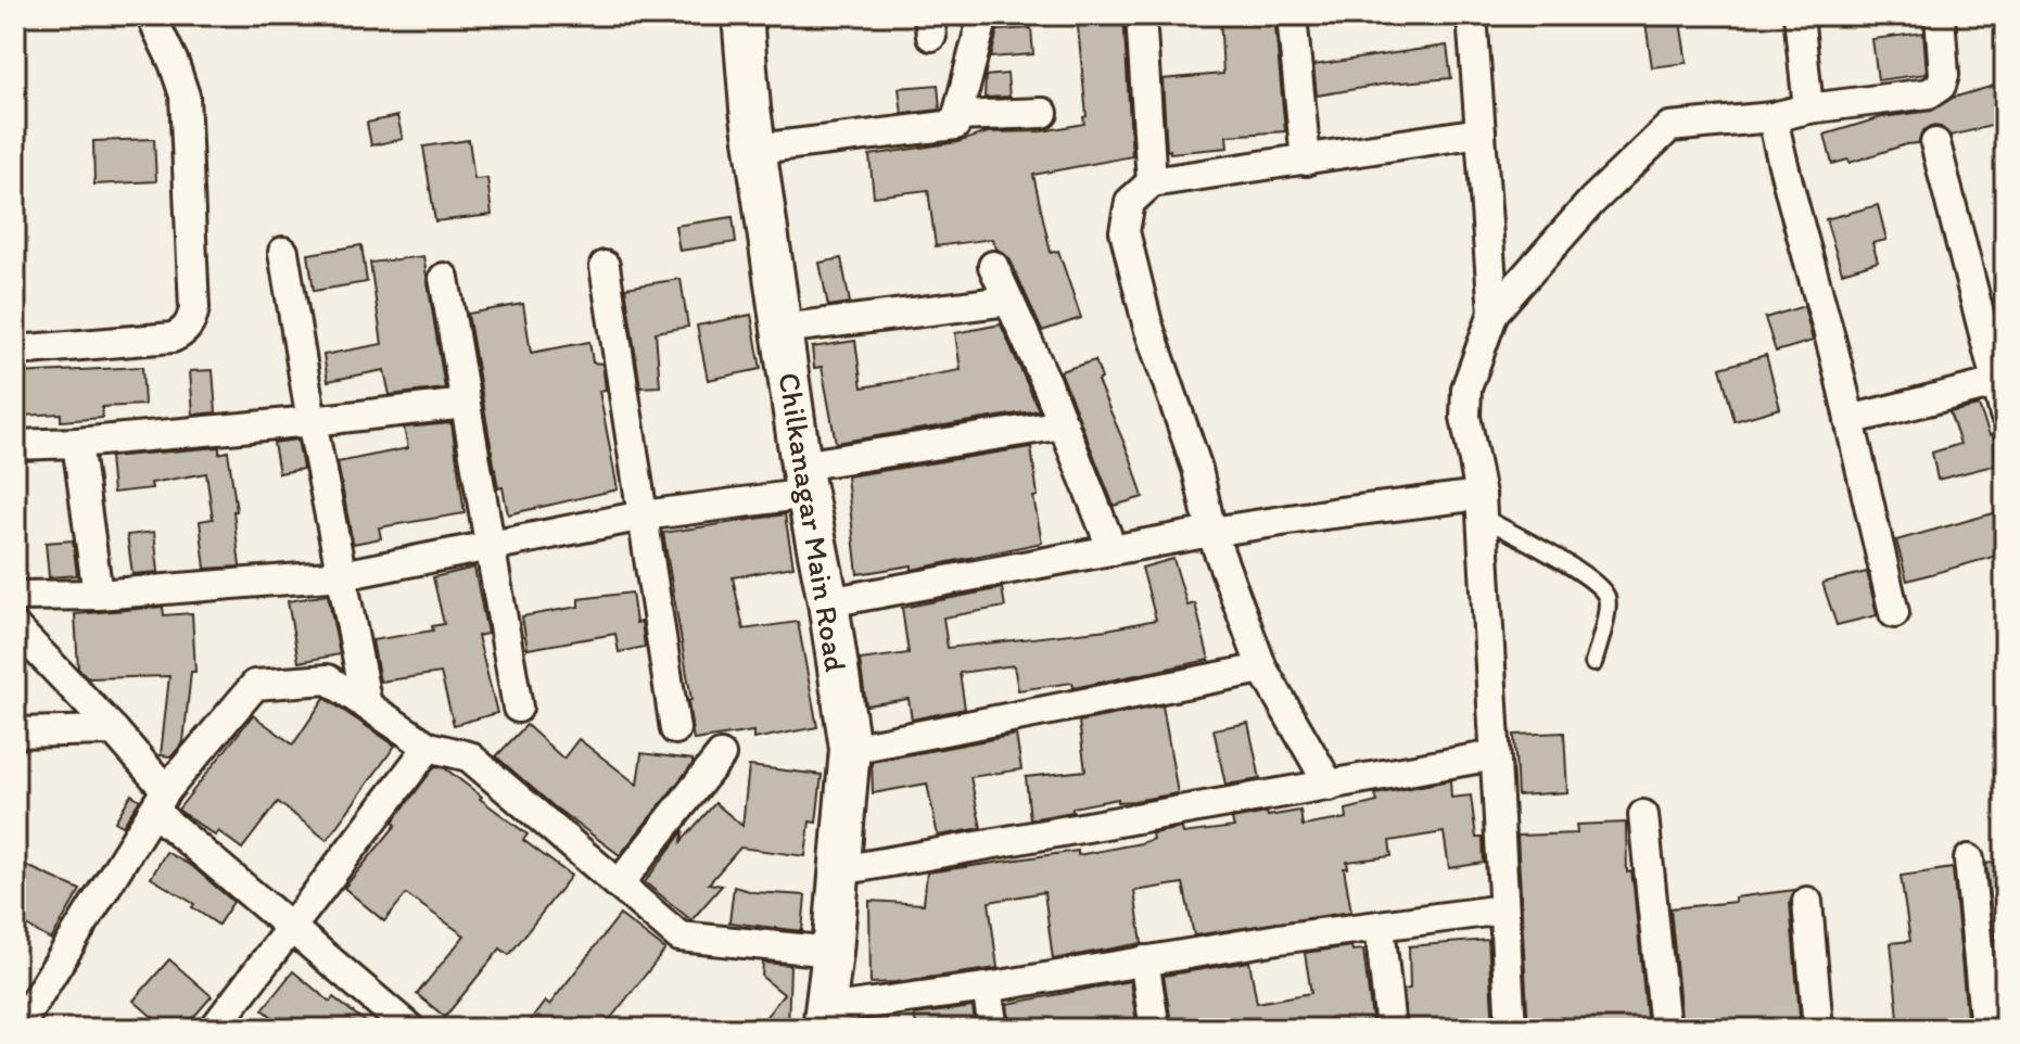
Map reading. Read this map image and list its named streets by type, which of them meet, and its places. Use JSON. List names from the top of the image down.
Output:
{
  "streets": {
    "main road": ["Chilkanagar Main Road"]
  }
}
